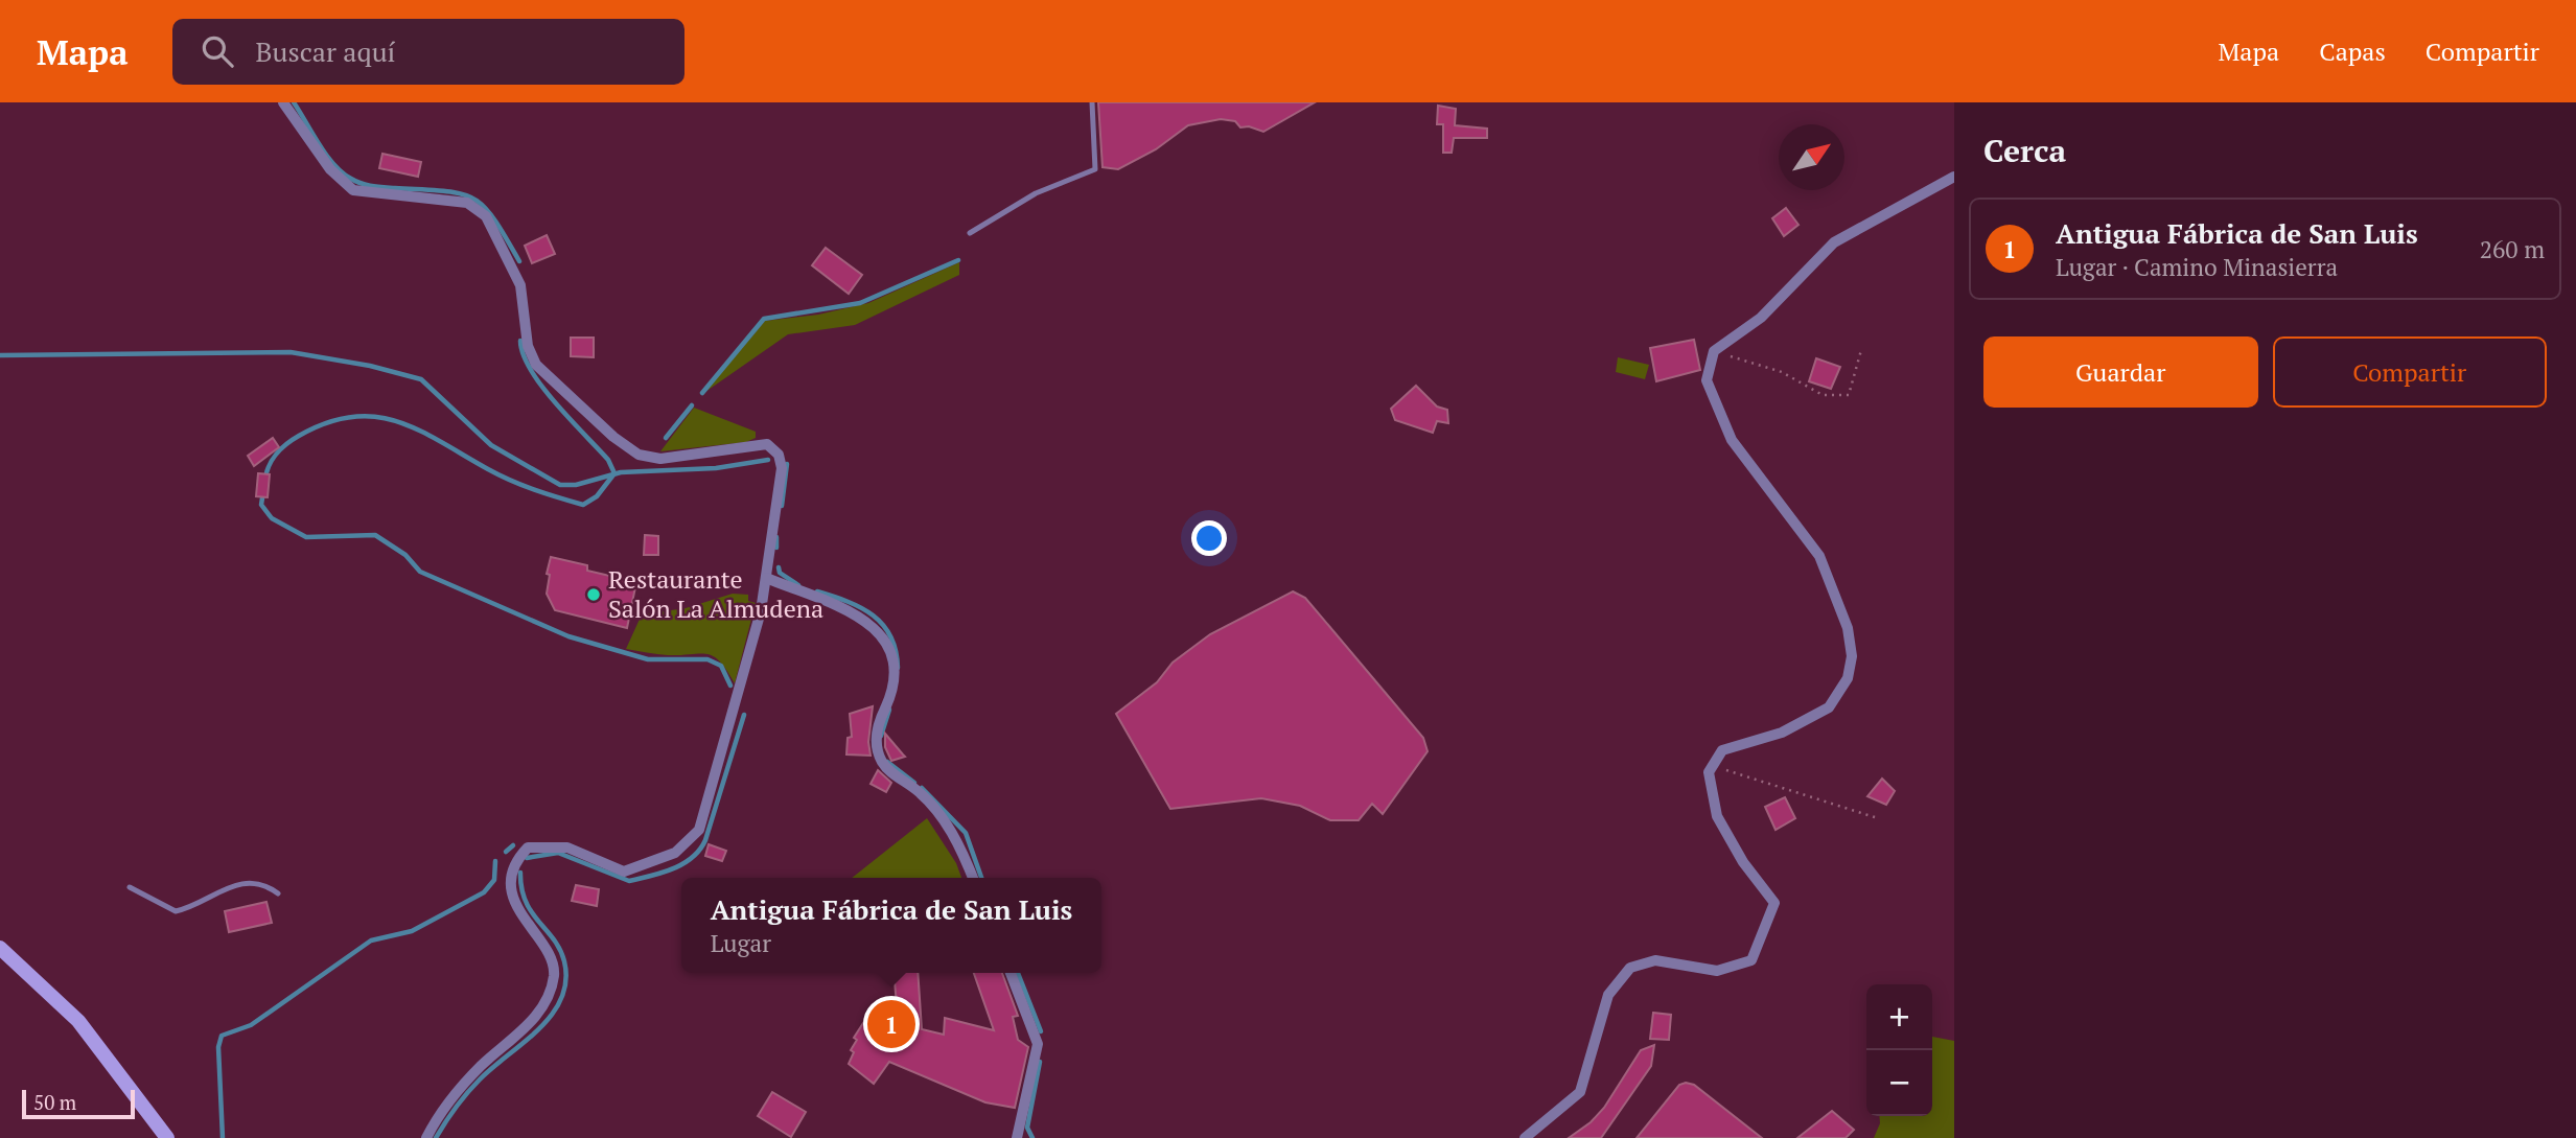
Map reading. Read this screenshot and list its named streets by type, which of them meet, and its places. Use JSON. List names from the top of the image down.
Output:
{
  "places": ["Restaurante Salón La Almudena"],
  "scale_bar": "50 m",
  "north": "top right",
  "page": {
    "header": "Mapa",
    "search": "Buscar aquí",
    "nav": ["Mapa", "Capas", "Compartir"],
    "heading": "Cerca",
    "list": [
      {
        "mark": "1",
        "name": "Antigua Fábrica de San Luis",
        "note": "Lugar · Camino Minasierra",
        "value": "260 m"
      }
    ],
    "buttons": ["Guardar", "Compartir"],
    "popup": ["Antigua Fábrica de San Luis", "Lugar"],
    "map_buttons": ["+", "−"],
    "pins": "1",
    "scale": "50 m"
  }
}
